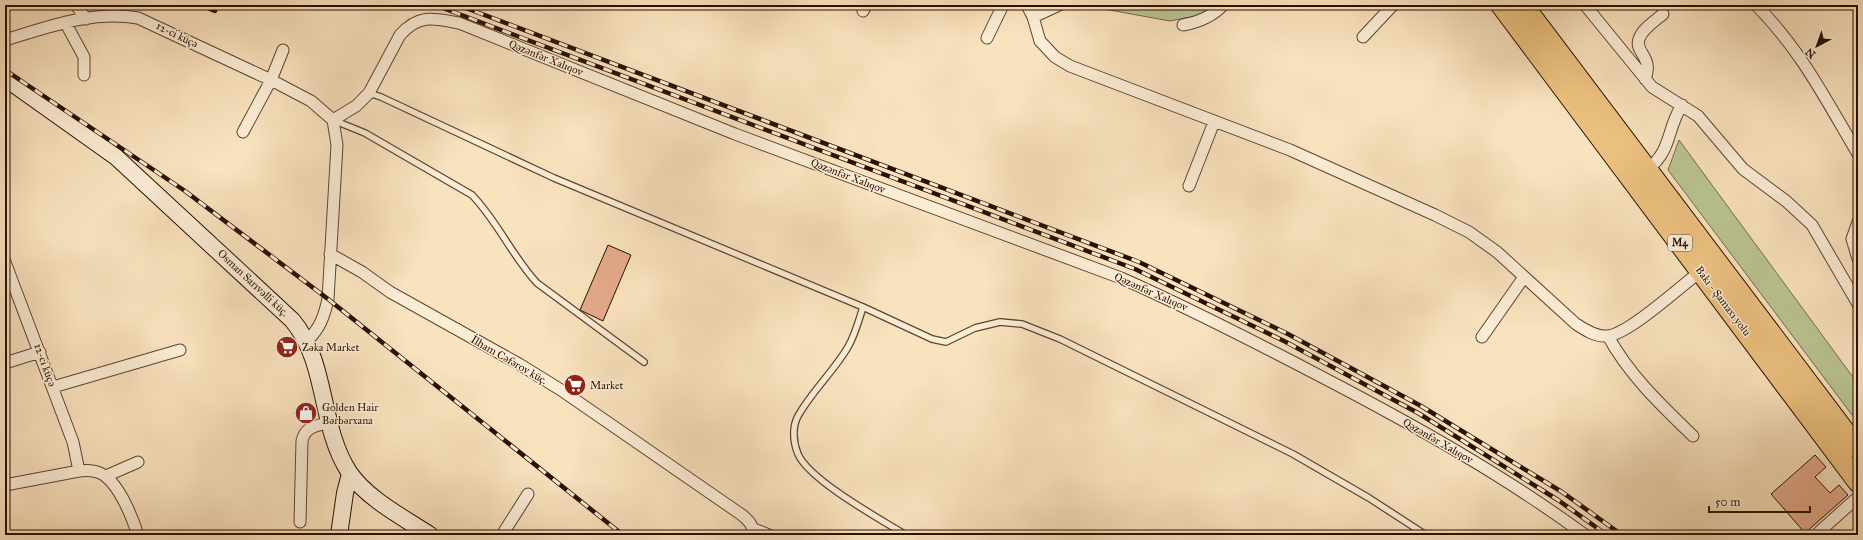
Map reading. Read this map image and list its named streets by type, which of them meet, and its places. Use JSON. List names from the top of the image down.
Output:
{
  "streets": {
    "highway": ["M4", "Bakı - Şamaxı yolu"],
    "street": [
      "12-ci küçə",
      "Qəzənfər Xalıqov",
      "Osman Sarıvəlli küç.",
      "İlham Cəfərov küç."
    ]
  },
  "crossings": [
    ["12-ci küçə", "Qəzənfər Xalıqov"]
  ],
  "places": {
    "supermarket": ["Zəka Market", "Market"],
    "shop": ["Golden Hair Bərbərxana"]
  },
  "scale_bar": "50 m",
  "north": "bottom left"
}
